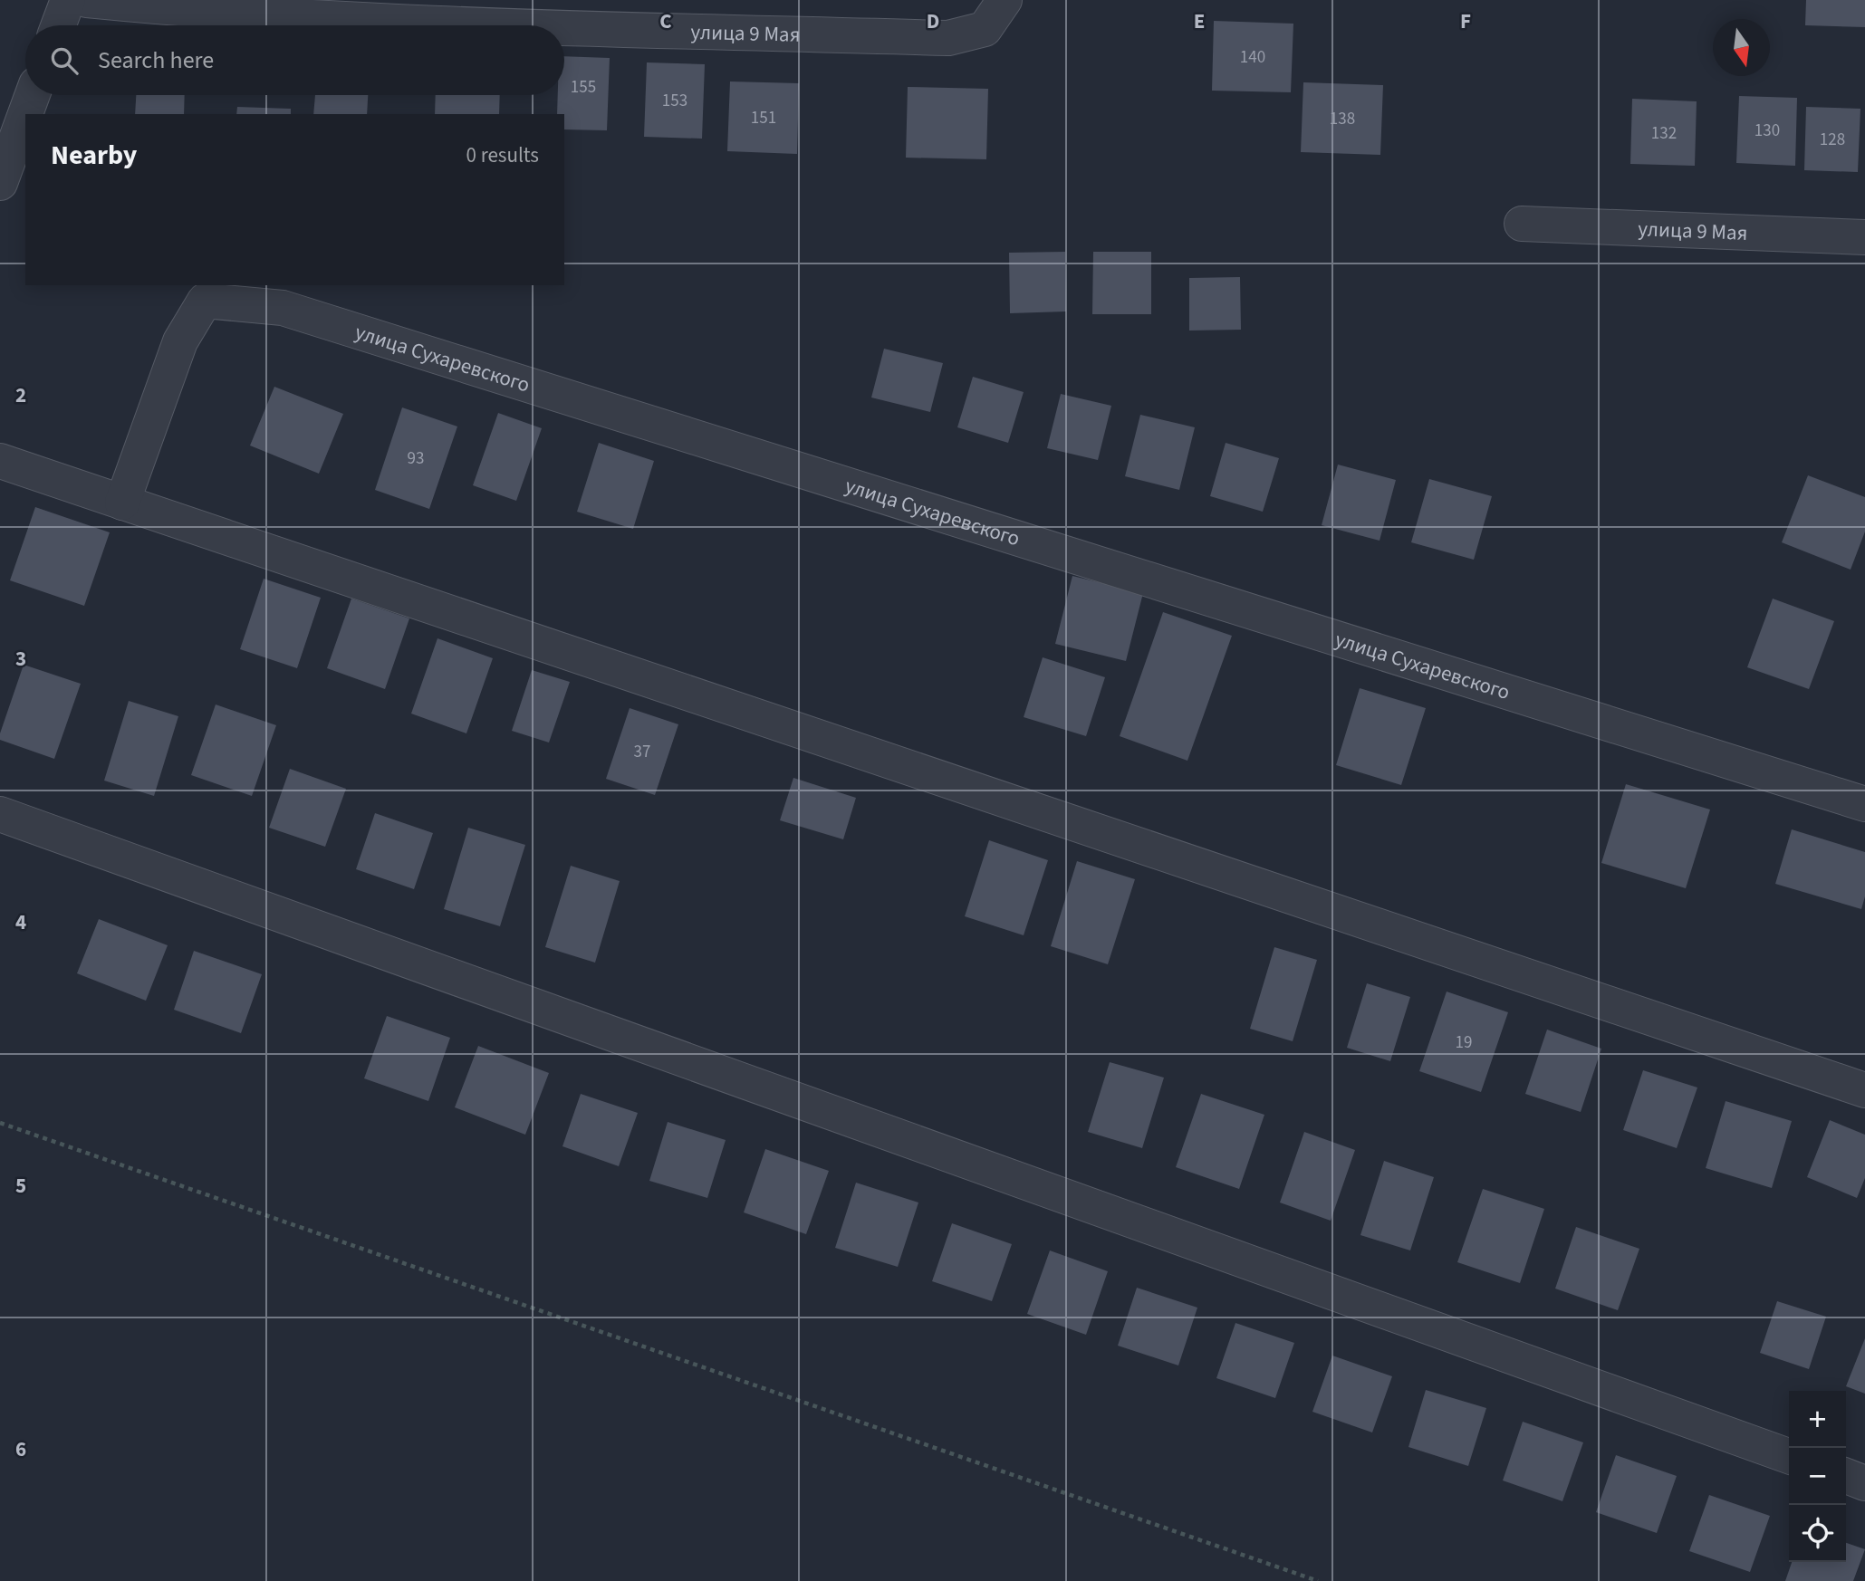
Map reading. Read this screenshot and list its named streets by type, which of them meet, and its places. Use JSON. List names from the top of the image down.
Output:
{
  "streets": {
    "street": ["улица 9 Мая", "улица Сухаревского"]
  },
  "house_numbers": [
    "140",
    "155",
    "153",
    "151",
    "138",
    "130",
    "132",
    "128",
    "93",
    "37",
    "19"
  ],
  "north": "bottom",
  "page": {
    "search": "Search here",
    "heading": ["Nearby", "0 results"],
    "map_buttons": ["+", "−"]
  },
  "grid": {
    "columns": [
      "C",
      "D",
      "E",
      "F"
    ],
    "rows": [
      "2",
      "3",
      "4",
      "5",
      "6"
    ]
  }
}
